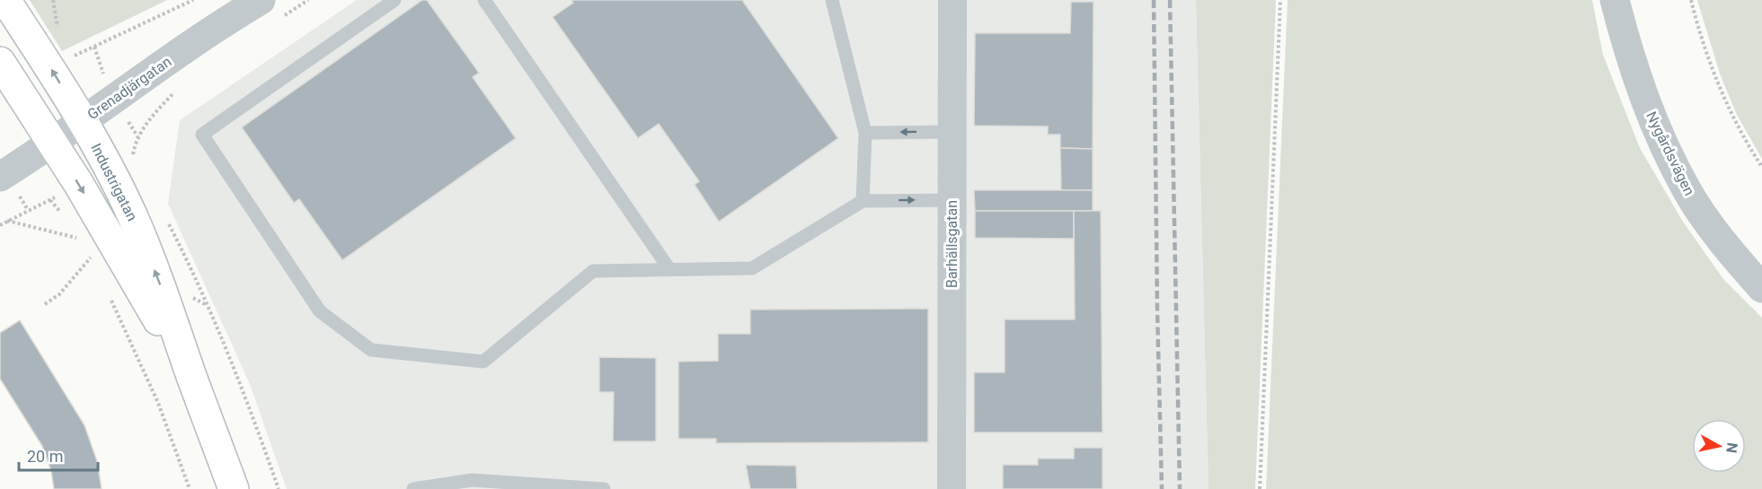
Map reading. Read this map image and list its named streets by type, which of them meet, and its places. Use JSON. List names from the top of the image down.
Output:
{
  "streets": {
    "main road": ["Industrigatan"],
    "street": ["Grenadjärgatan", "Nygårdsvägen", "Barhällsgatan"]
  },
  "crossings": [
    ["Grenadjärgatan", "Industrigatan"]
  ],
  "scale_bar": "20 m",
  "north": "right"
}
